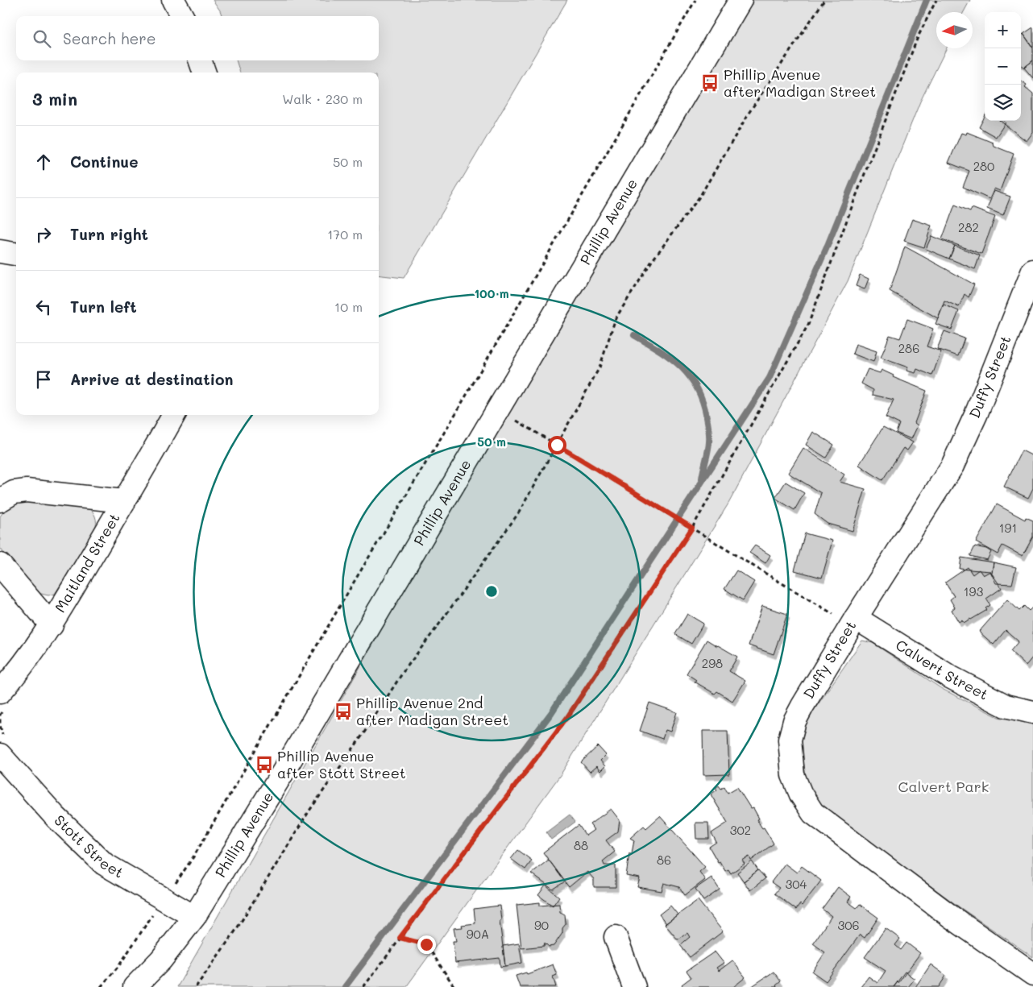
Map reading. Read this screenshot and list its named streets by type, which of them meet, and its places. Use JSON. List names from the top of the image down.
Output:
{
  "streets": {
    "street": [
      "Phillip Avenue",
      "Duffy Street",
      "Maitland Street",
      "Calvert Street",
      "Stott Street"
    ]
  },
  "crossings": [
    ["Phillip Avenue", "Stott Street"],
    ["Duffy Street", "Calvert Street"]
  ],
  "parks": ["Calvert Park"],
  "places": {
    "bus stop": ["Phillip Avenue after Madigan Street", "Phillip Avenue 2nd after Madigan Street", "Phillip Avenue after Stott Street"]
  },
  "house_numbers": [
    "280",
    "282",
    "286",
    "191",
    "193",
    "298",
    "302",
    "88",
    "86",
    "304",
    "90",
    "306",
    "90A"
  ],
  "north": "left",
  "page": {
    "map_buttons": ["+", "−"],
    "search": "Search here",
    "heading": ["3 min", "Walk · 230 m"],
    "list": [
      ["Continue", "50 m"],
      ["Turn right", "170 m"],
      ["Turn left", "10 m"],
      "Arrive at destination"
    ]
  },
  "rings": ["100 m", "50 m"]
}
